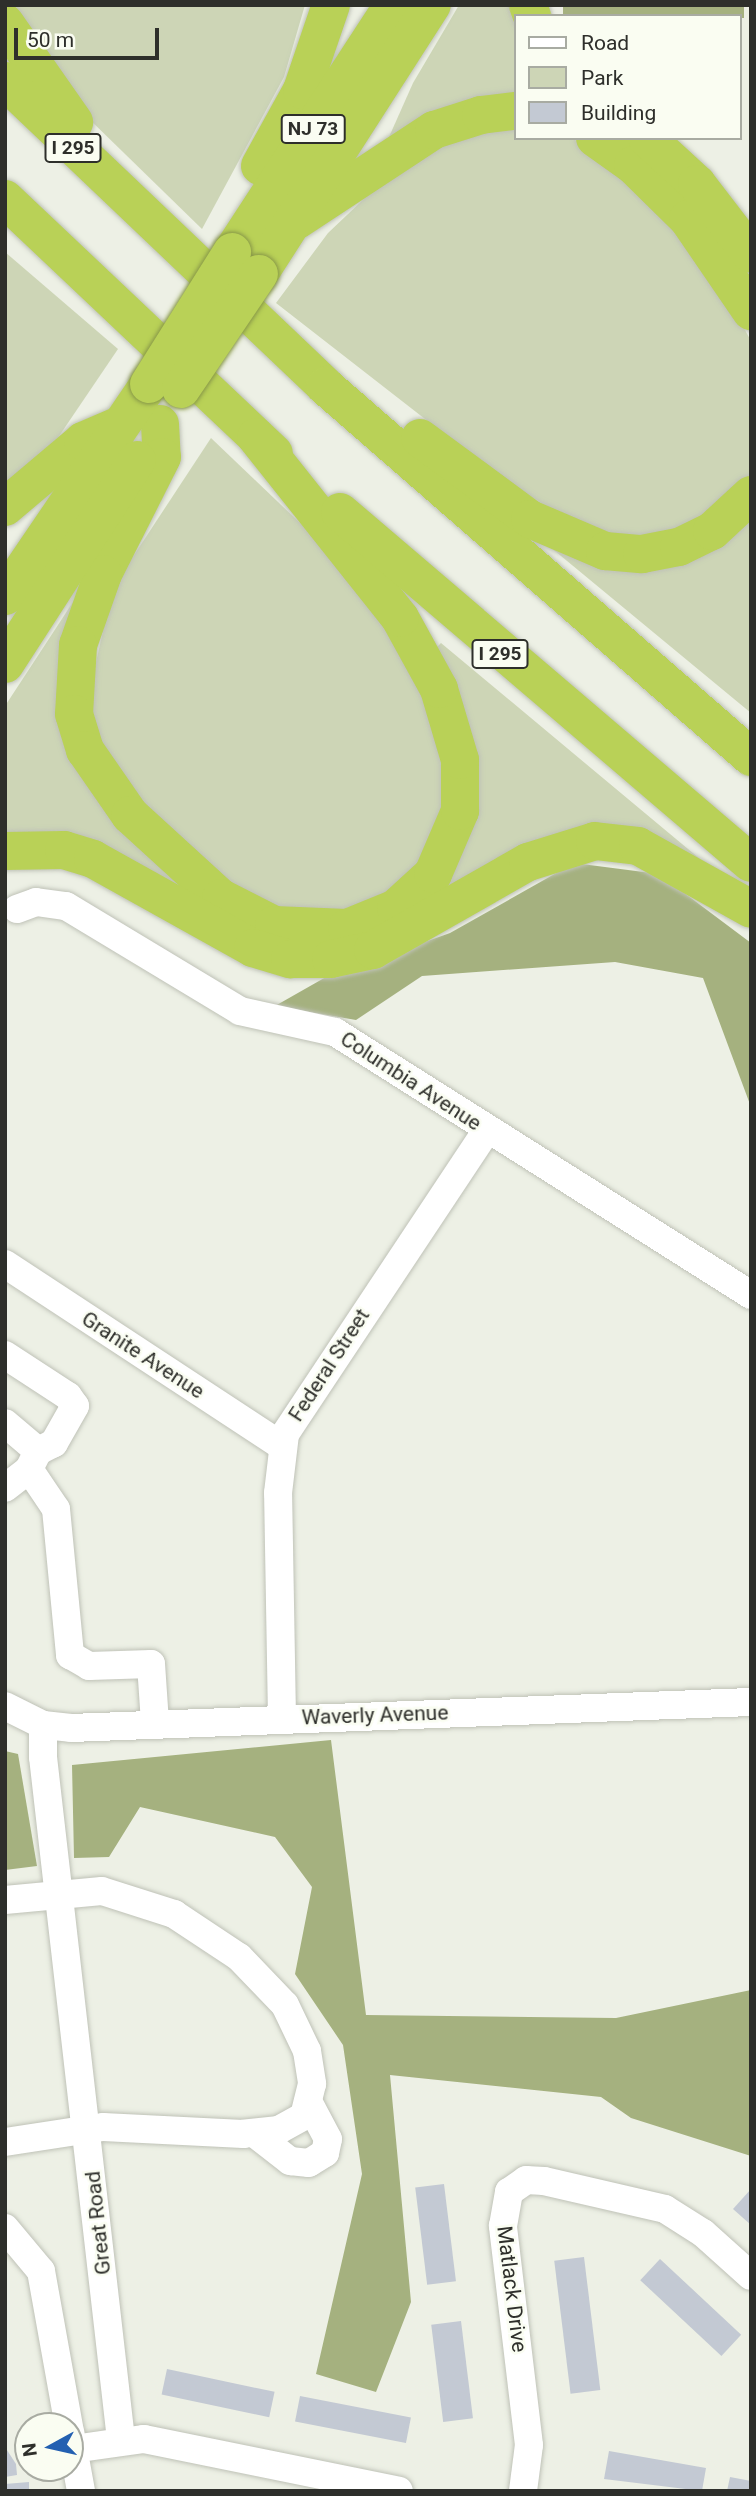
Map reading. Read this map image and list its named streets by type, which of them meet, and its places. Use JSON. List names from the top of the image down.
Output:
{
  "streets": {
    "highway": ["NJ 73", "I 295"],
    "street": [
      "Columbia Avenue",
      "Granite Avenue",
      "Federal Street",
      "Waverly Avenue",
      "Great Road",
      "Matlack Drive"
    ]
  },
  "crossings": [
    ["Columbia Avenue", "Federal Street"],
    ["Granite Avenue", "Federal Street"],
    ["Federal Street", "Waverly Avenue"],
    ["Waverly Avenue", "Great Road"]
  ],
  "legend": ["Road", "Park", "Building"],
  "scale_bar": "50 m",
  "north": "left"
}
